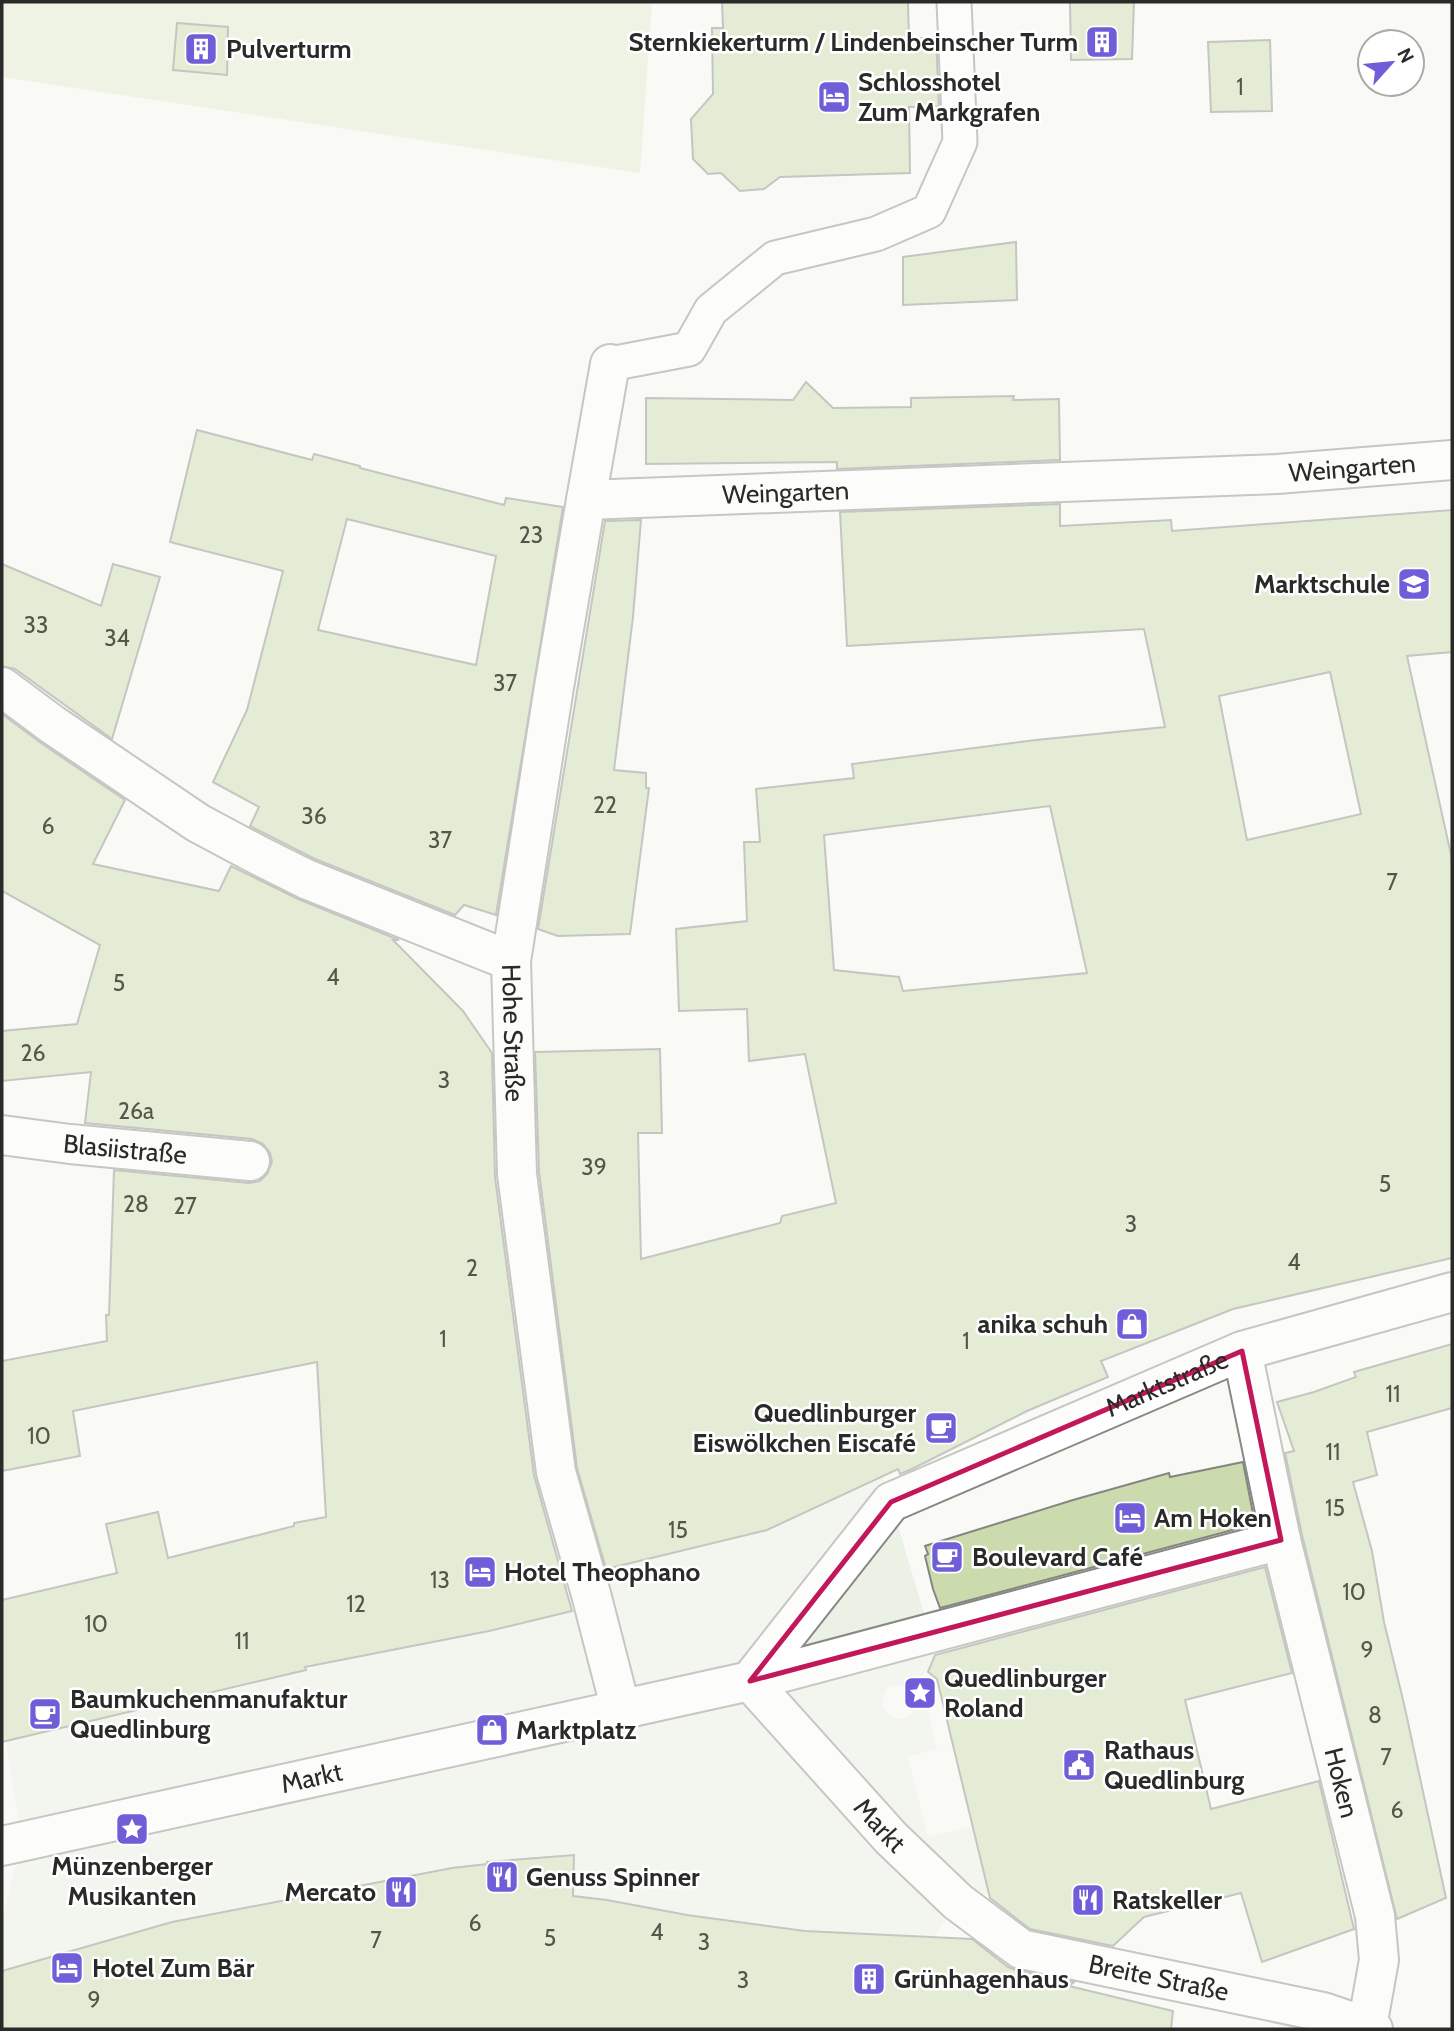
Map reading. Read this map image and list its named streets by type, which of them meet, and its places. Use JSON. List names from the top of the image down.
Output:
{
  "streets": {
    "street": [
      "Weingarten",
      "Hohe Straße",
      "Blasiistraße",
      "Marktstraße",
      "Markt",
      "Hoken",
      "Breite Straße"
    ]
  },
  "crossings": [
    ["Hohe Straße", "Markt"],
    ["Marktstraße", "Markt"],
    ["Marktstraße", "Hoken"],
    ["Markt", "Hoken"],
    ["Markt", "Breite Straße"],
    ["Hoken", "Breite Straße"]
  ],
  "places": {
    "building": ["Sternkiekerturm / Lindenbeinscher Turm", "Pulverturm", "Grünhagenhaus"],
    "hotel": [
      "Schlosshotel Zum Markgrafen",
      "Am Hoken",
      "Hotel Theophano",
      "Hotel Zum Bär"
    ],
    "school or university": ["Marktschule"],
    "shop": ["anika schuh", "Marktplatz"],
    "cafe": ["Quedlinburger Eiswölkchen Eiscafé", "Boulevard Café", "Baumkuchenmanufaktur Quedlinburg"],
    "place": ["Quedlinburger Roland", "Münzenberger Musikanten"],
    "public building": ["Rathaus Quedlinburg"],
    "restaurant": ["Genuss Spinner", "Mercato", "Ratskeller"]
  },
  "house_numbers": [
    "1",
    "23",
    "33",
    "34",
    "37",
    "22",
    "36",
    "6",
    "37",
    "7",
    "4",
    "5",
    "26",
    "3",
    "26a",
    "39",
    "5",
    "28",
    "27",
    "3",
    "4",
    "2",
    "1",
    "1",
    "11",
    "10",
    "11",
    "15",
    "15",
    "13",
    "10",
    "12",
    "10",
    "11",
    "9",
    "8",
    "7",
    "6",
    "6",
    "4",
    "5",
    "7",
    "3",
    "3",
    "9"
  ],
  "north": "top right"
}
